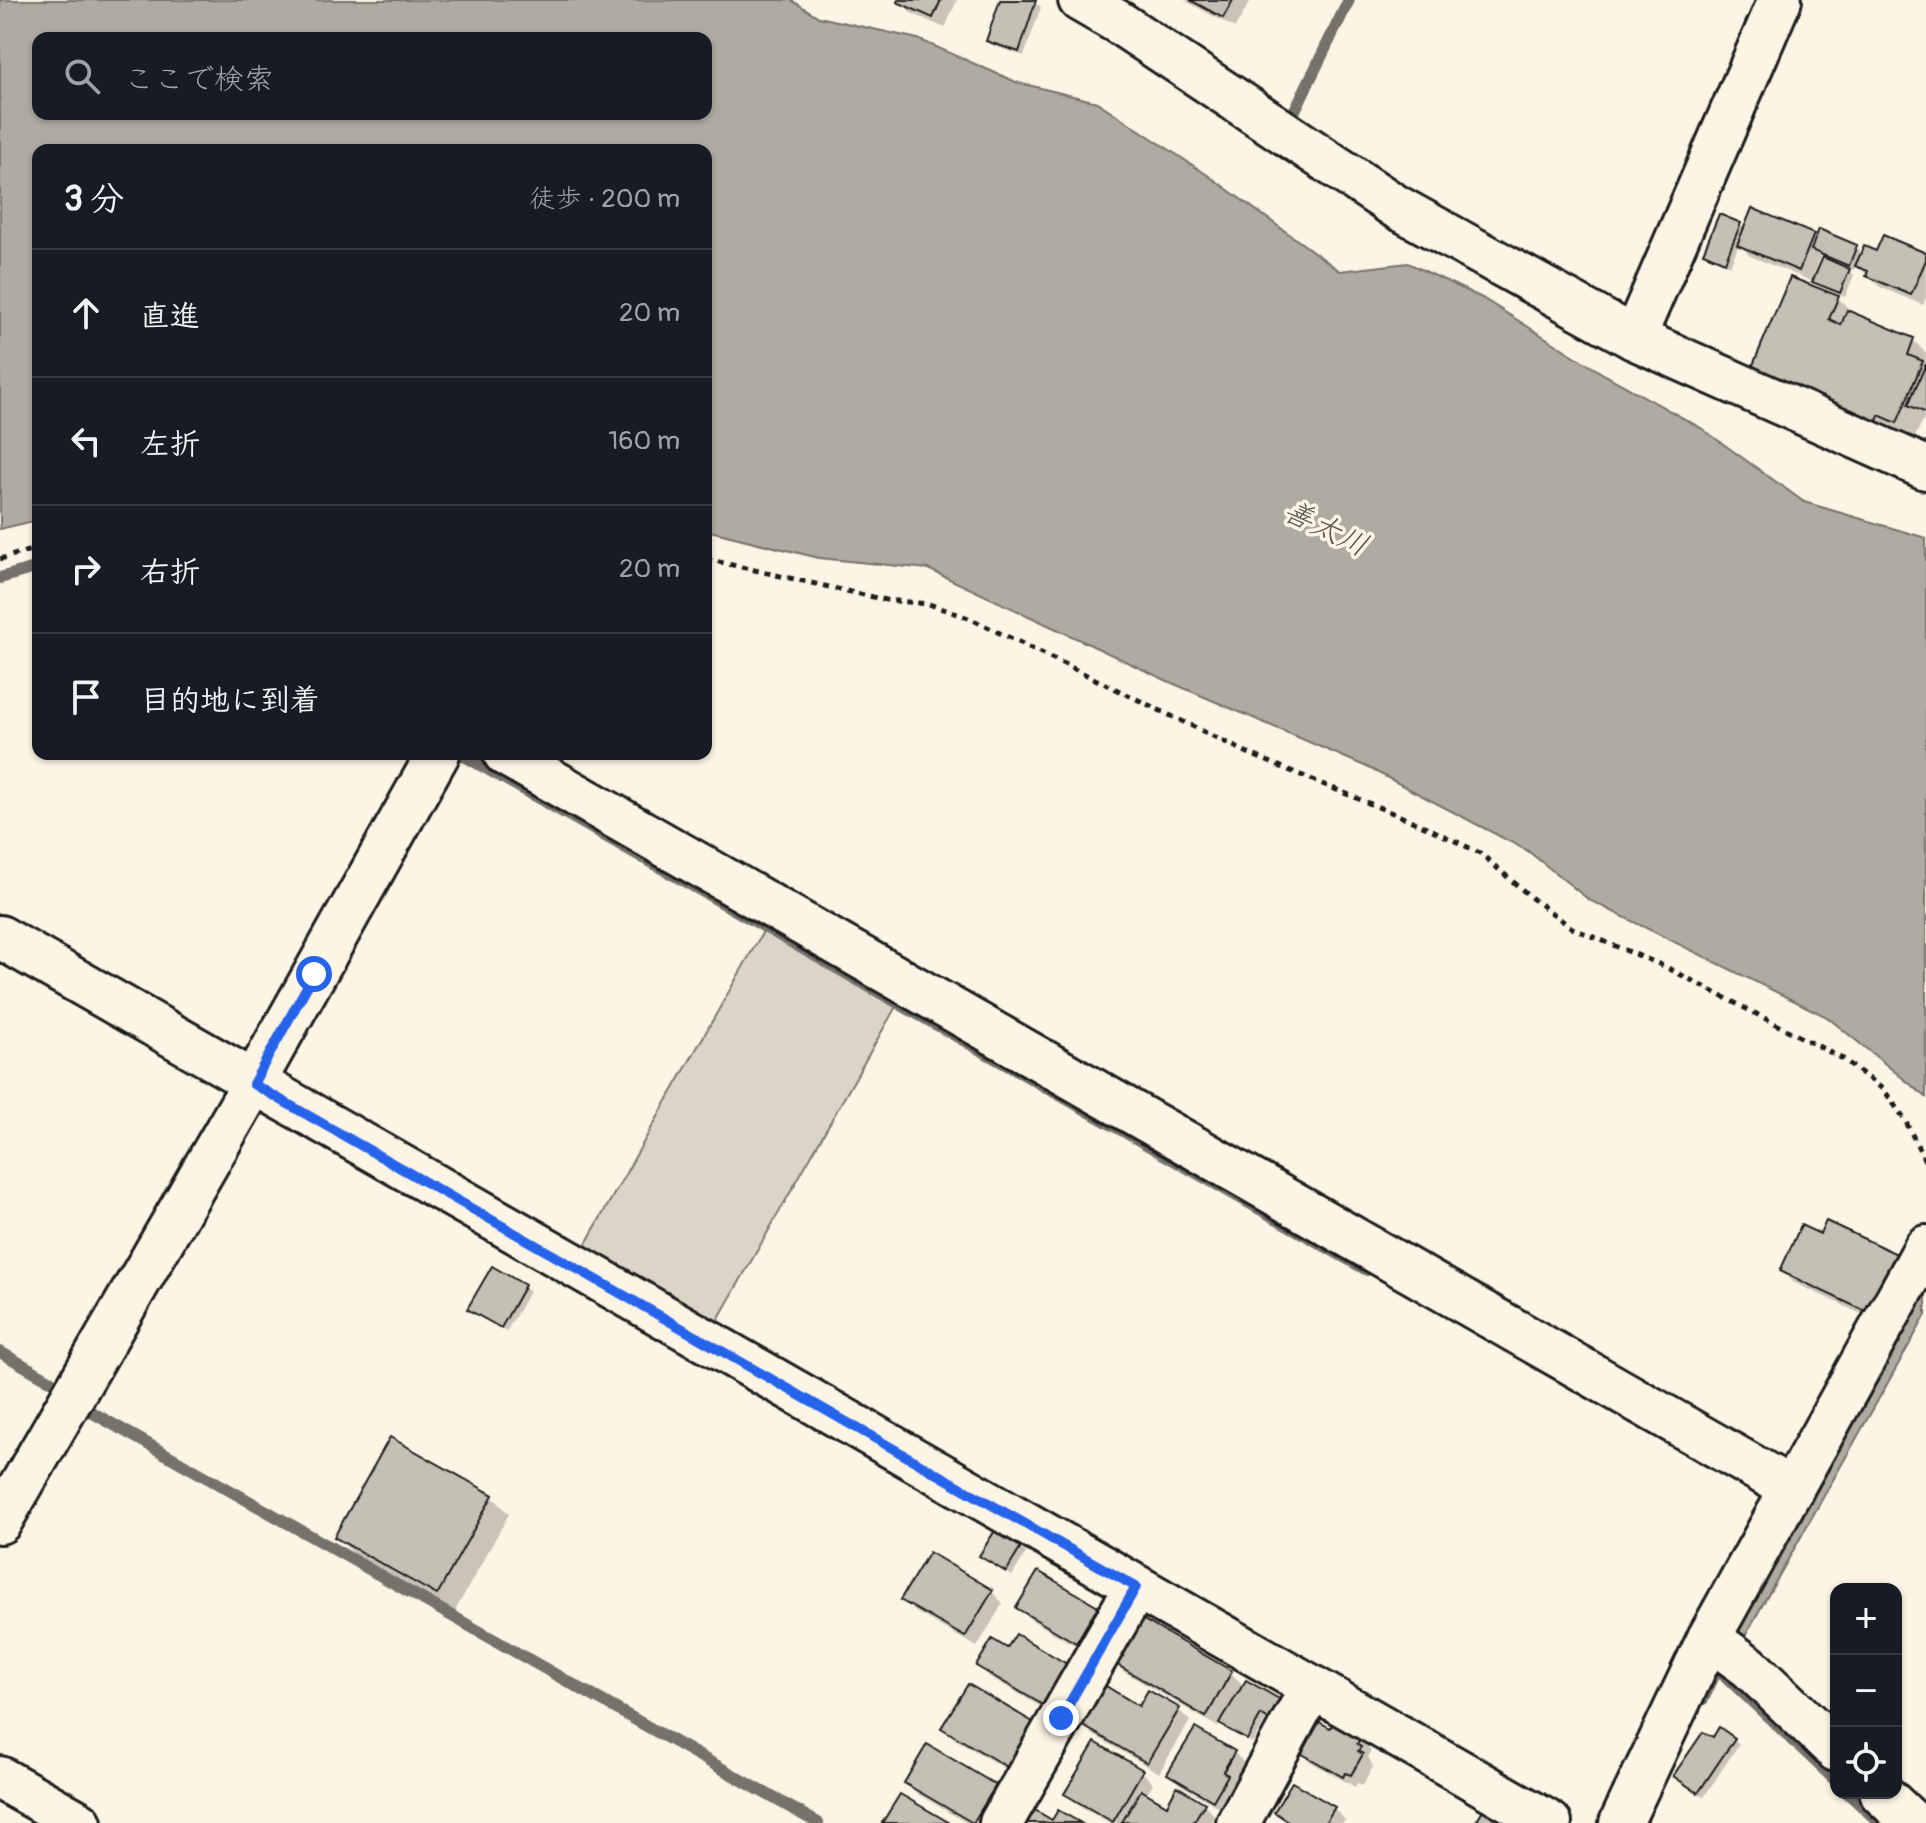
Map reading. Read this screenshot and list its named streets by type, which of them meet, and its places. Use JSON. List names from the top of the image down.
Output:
{
  "water": ["善太川"],
  "page": {
    "search": "ここで検索",
    "heading": ["3 分", "徒歩 · 200 m"],
    "list": [
      ["直進", "20 m"],
      ["左折", "160 m"],
      ["右折", "20 m"],
      "目的地に到着"
    ],
    "map_buttons": ["+", "−"]
  }
}
